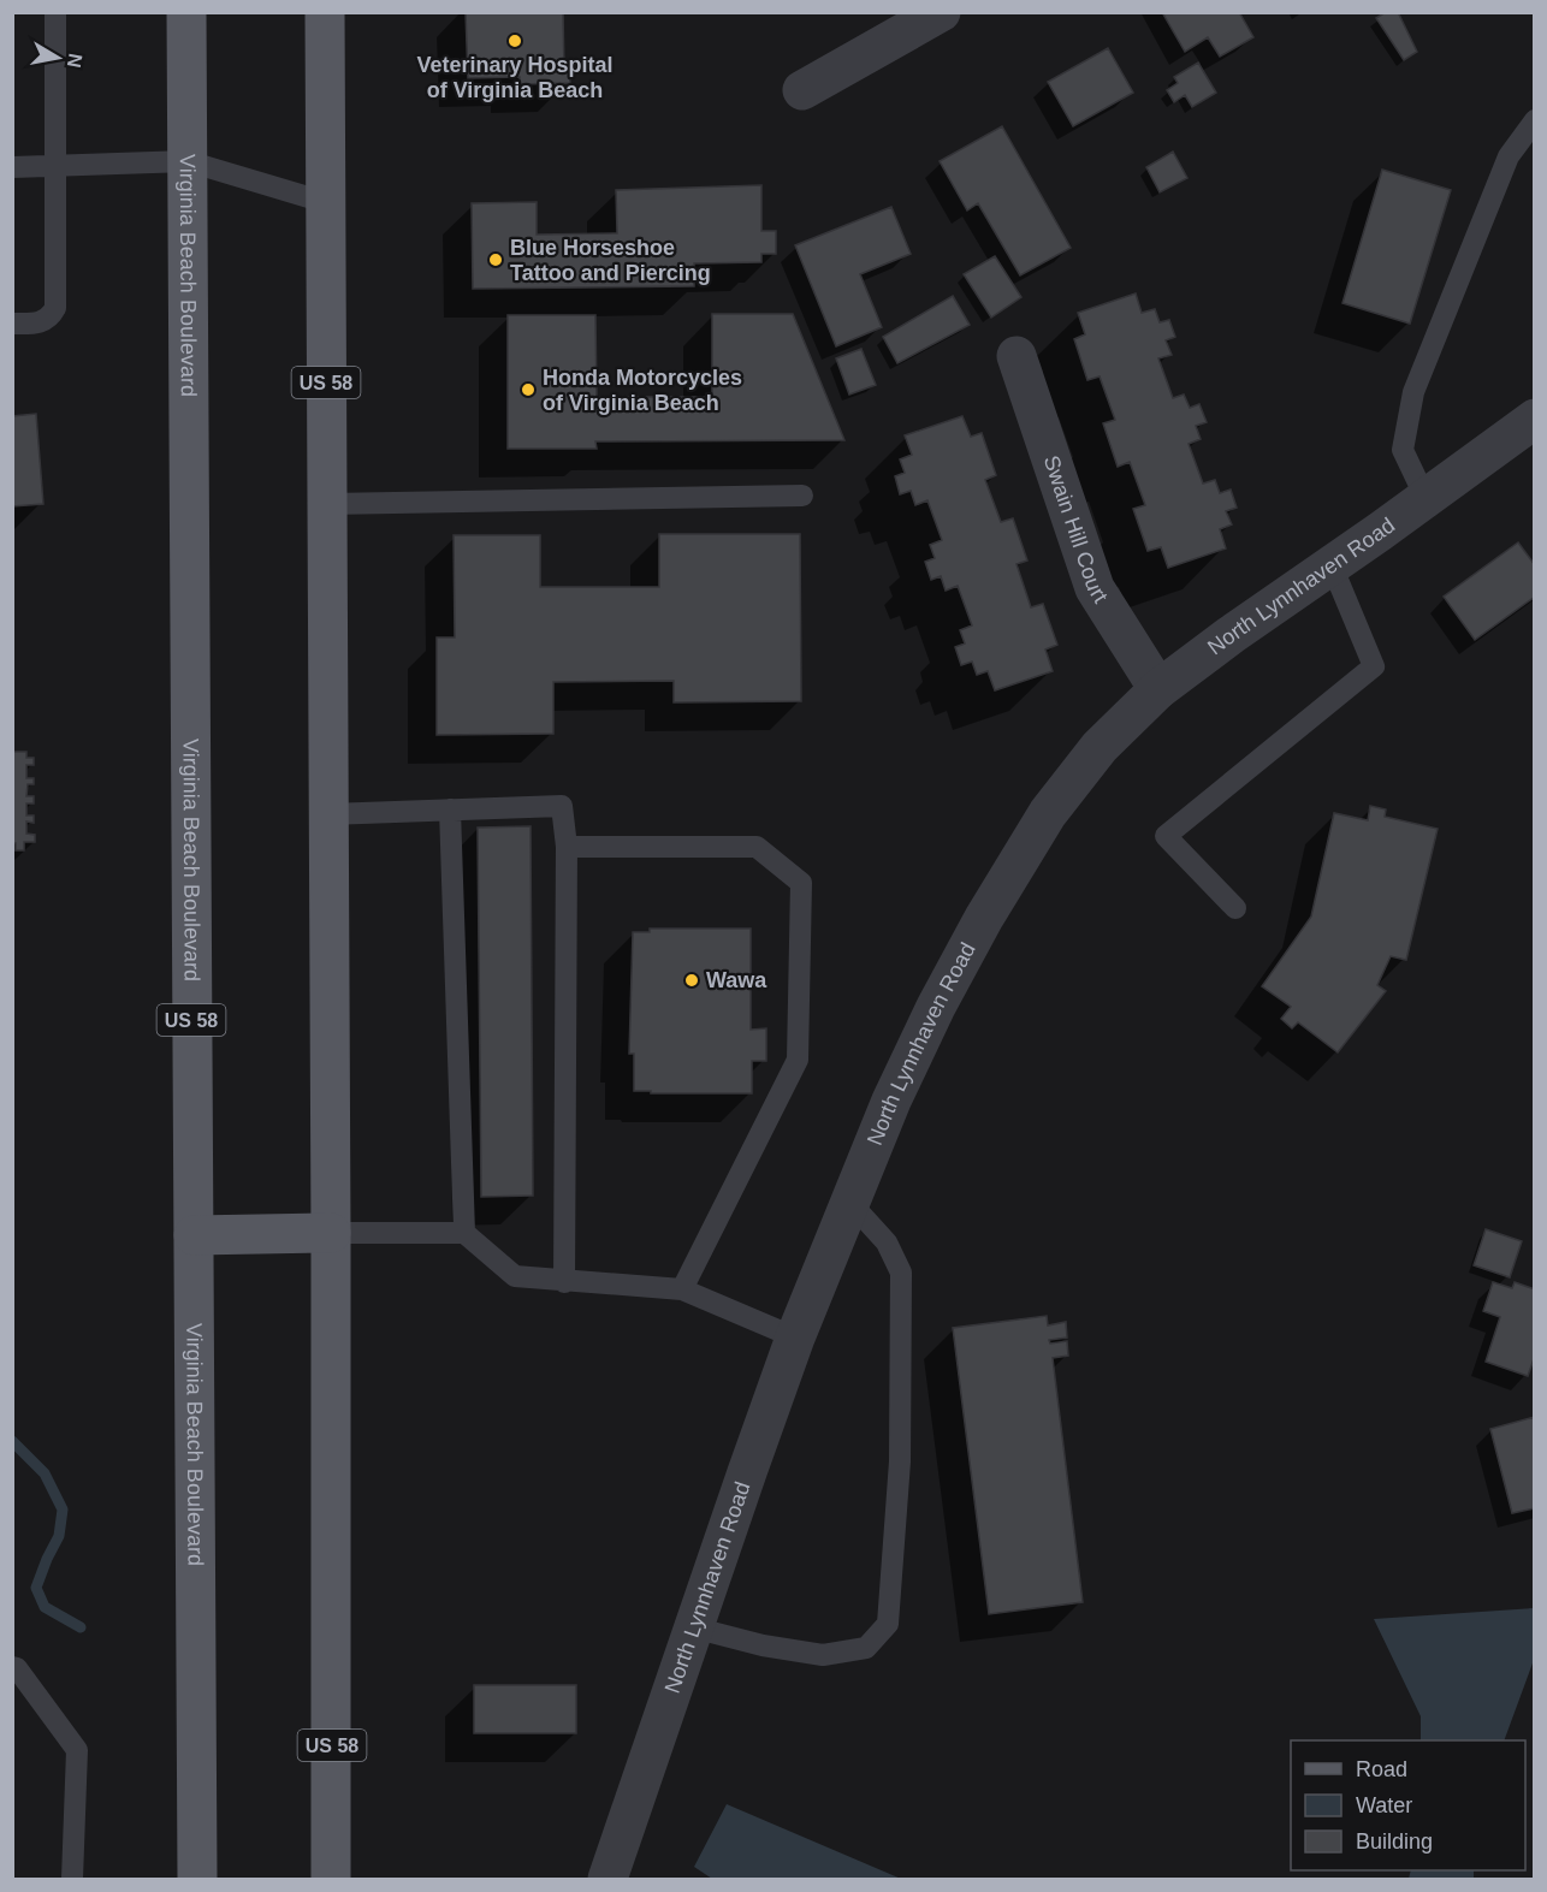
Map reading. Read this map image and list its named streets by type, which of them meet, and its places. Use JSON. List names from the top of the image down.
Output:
{
  "streets": {
    "main road": ["Virginia Beach Boulevard", "US 58"],
    "street": ["Swain Hill Court", "North Lynnhaven Road"]
  },
  "crossings": [
    ["Swain Hill Court", "North Lynnhaven Road"]
  ],
  "places": [
    "Veterinary Hospital of Virginia Beach",
    "Blue Horseshoe Tattoo and Piercing",
    "Honda Motorcycles of Virginia Beach",
    "Wawa"
  ],
  "legend": ["Road", "Water", "Building"],
  "north": "right"
}
